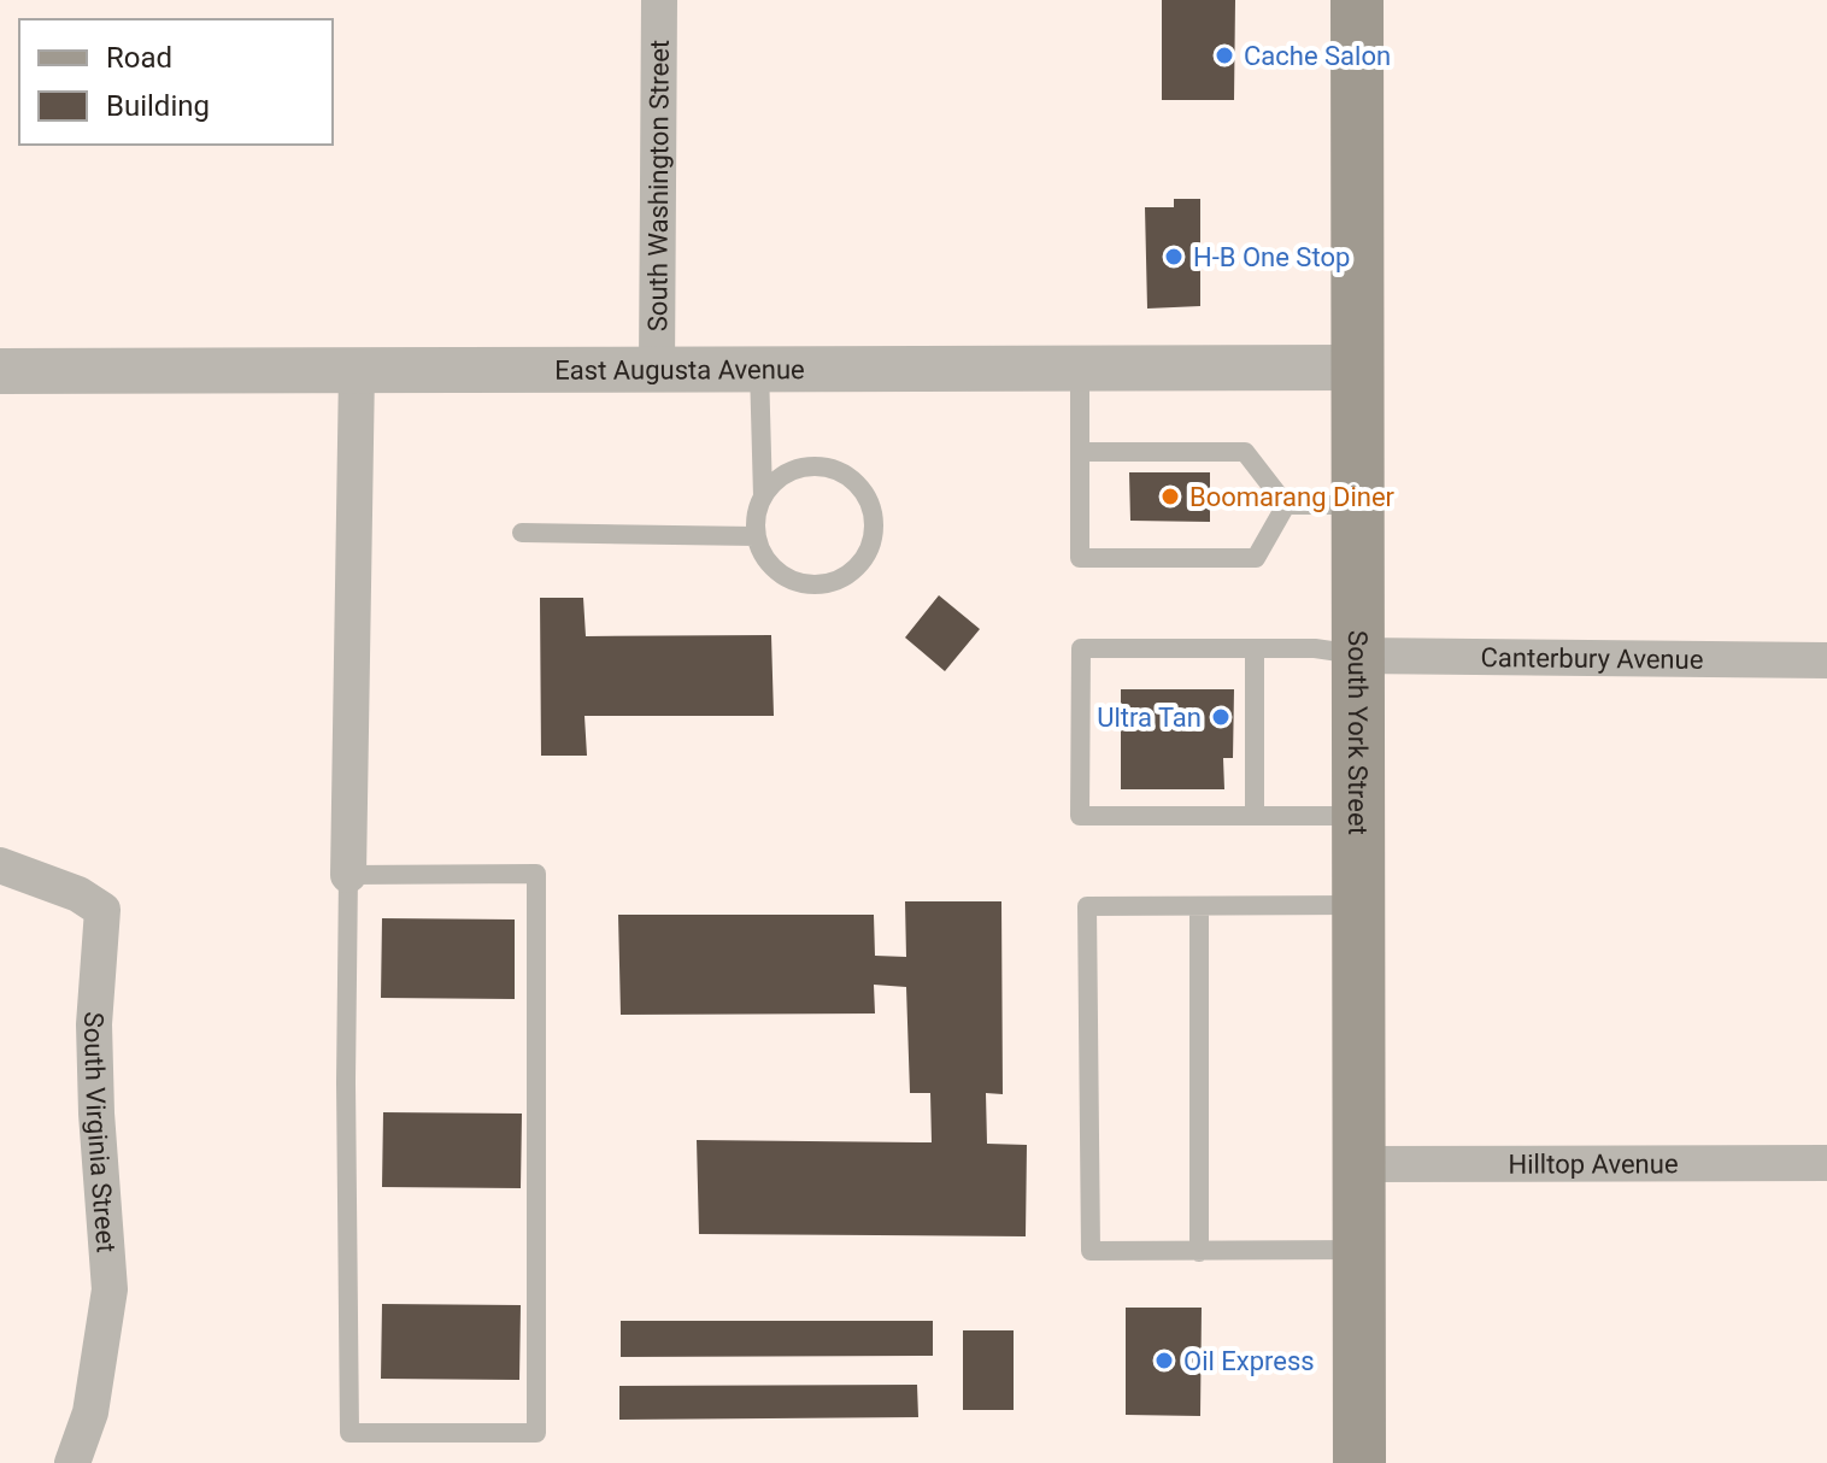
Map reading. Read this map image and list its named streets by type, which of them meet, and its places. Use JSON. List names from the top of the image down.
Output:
{
  "streets": {
    "main road": ["South York Street"],
    "street": [
      "South Washington Street",
      "East Augusta Avenue",
      "Canterbury Avenue",
      "South Virginia Street",
      "Hilltop Avenue"
    ]
  },
  "crossings": [
    ["South Washington Street", "East Augusta Avenue"],
    ["East Augusta Avenue", "South York Street"],
    ["Canterbury Avenue", "South York Street"],
    ["South York Street", "Hilltop Avenue"]
  ],
  "places": [
    "Cache Salon",
    "H-B One Stop",
    "Boomarang Diner",
    "Ultra Tan",
    "Oil Express"
  ],
  "legend": ["Road", "Building"]
}
